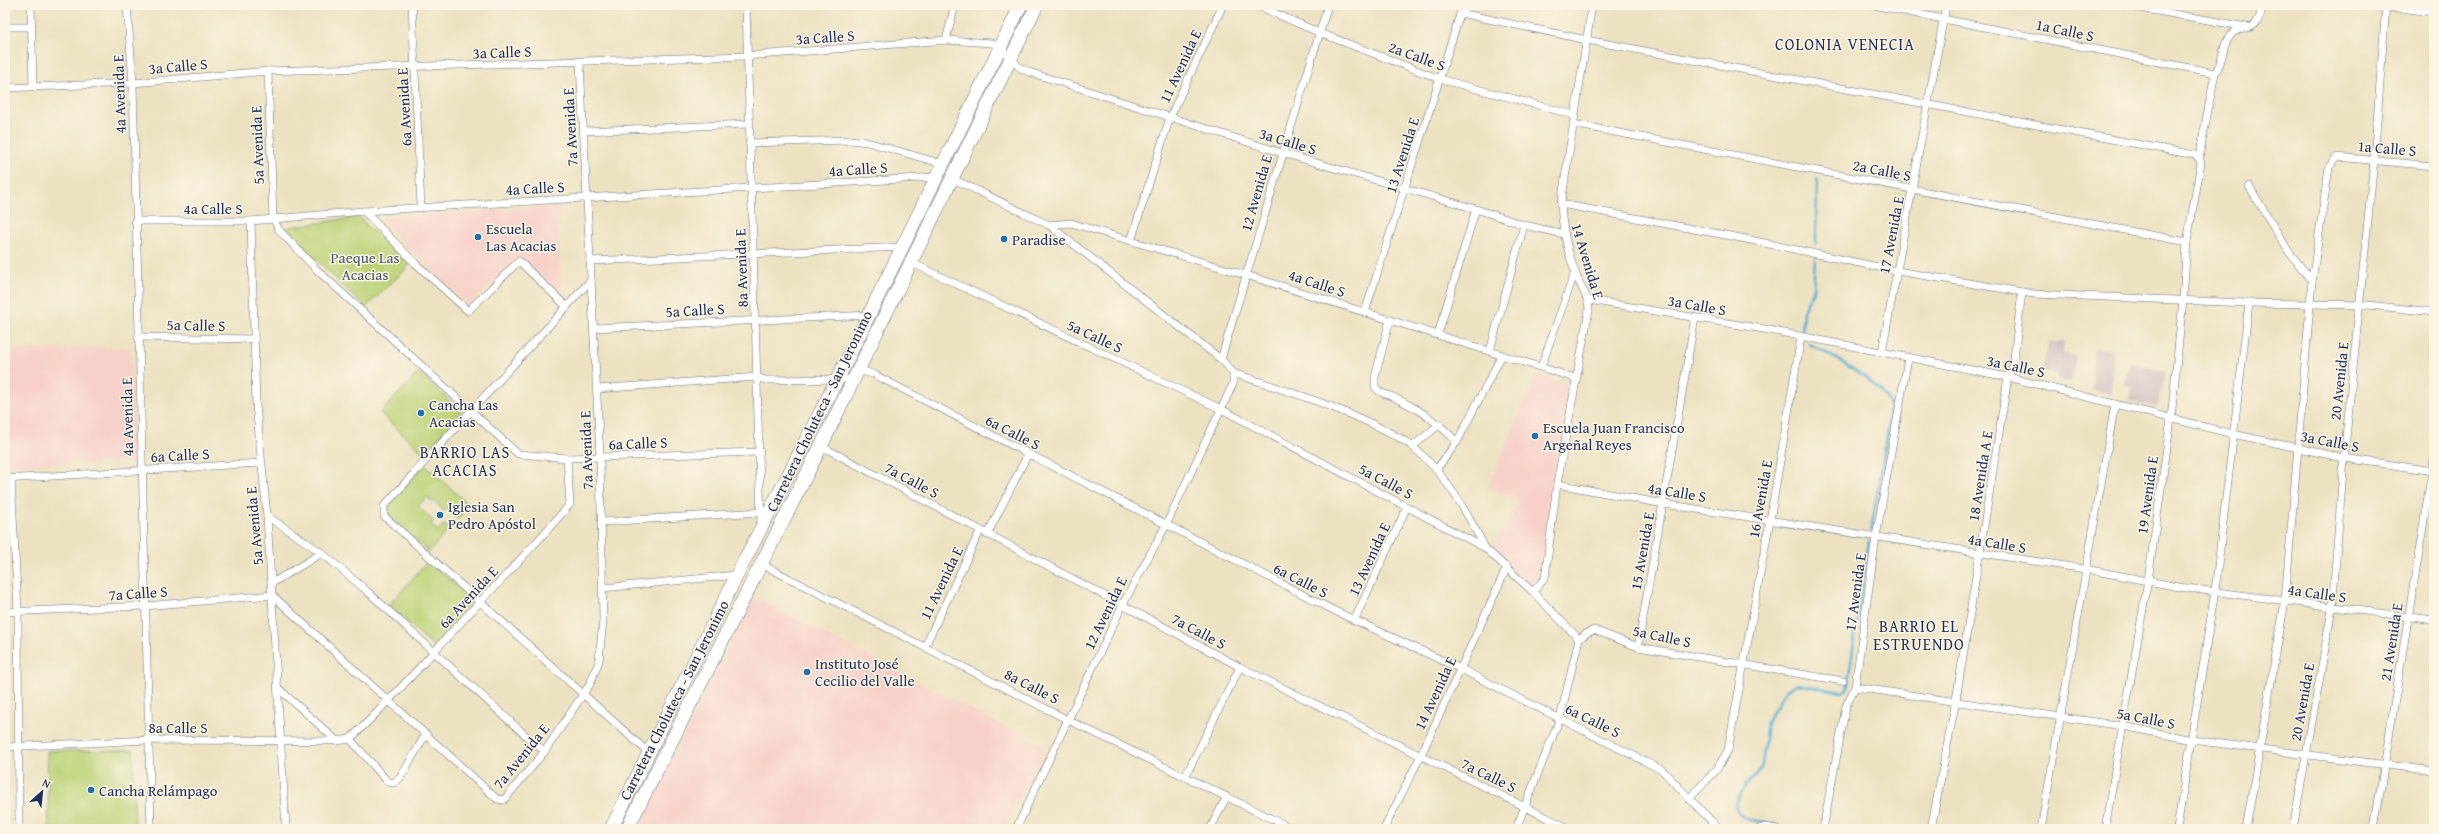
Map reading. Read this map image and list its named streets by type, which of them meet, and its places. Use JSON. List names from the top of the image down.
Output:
{
  "streets": {
    "highway": ["Carretera Choluteca - San Jeronimo"],
    "street": [
      "1a Calle S",
      "3a Calle S",
      "2a Calle S",
      "11 Avenida E",
      "4a Avenida E",
      "6a Avenida E",
      "7a Avenida E",
      "5a Avenida E",
      "13 Avenida E",
      "4a Calle S",
      "12 Avenida E",
      "17 Avenida E",
      "14 Avenida E",
      "8a Avenida E",
      "5a Calle S",
      "20 Avenida E",
      "6a Calle S",
      "18 Avenida A E",
      "7a Calle S",
      "19 Avenida E",
      "16 Avenida E",
      "15 Avenida E",
      "21 Avenida E",
      "8a Calle S"
    ]
  },
  "crossings": [
    ["1a Calle S", "17 Avenida E"],
    ["1a Calle S", "20 Avenida E"],
    ["1a Calle S", "19 Avenida E"],
    ["3a Calle S", "11 Avenida E"],
    ["3a Calle S", "4a Avenida E"],
    ["3a Calle S", "6a Avenida E"],
    ["3a Calle S", "7a Avenida E"],
    ["3a Calle S", "5a Avenida E"],
    ["3a Calle S", "13 Avenida E"],
    ["3a Calle S", "12 Avenida E"],
    ["3a Calle S", "17 Avenida E"],
    ["3a Calle S", "14 Avenida E"],
    ["3a Calle S", "8a Avenida E"],
    ["3a Calle S", "20 Avenida E"],
    ["3a Calle S", "Carretera Choluteca - San Jeronimo"],
    ["3a Calle S", "18 Avenida A E"],
    ["3a Calle S", "19 Avenida E"],
    ["3a Calle S", "16 Avenida E"],
    ["3a Calle S", "15 Avenida E"],
    ["3a Calle S", "21 Avenida E"],
    ["2a Calle S", "13 Avenida E"],
    ["2a Calle S", "12 Avenida E"],
    ["2a Calle S", "17 Avenida E"],
    ["2a Calle S", "14 Avenida E"],
    ["2a Calle S", "19 Avenida E"],
    ["11 Avenida E", "4a Calle S"],
    ["11 Avenida E", "7a Calle S"],
    ["11 Avenida E", "8a Calle S"],
    ["4a Avenida E", "4a Calle S"],
    ["4a Avenida E", "5a Calle S"],
    ["4a Avenida E", "6a Calle S"],
    ["4a Avenida E", "7a Calle S"],
    ["4a Avenida E", "8a Calle S"],
    ["6a Avenida E", "4a Calle S"],
    ["6a Avenida E", "6a Calle S"],
    ["6a Avenida E", "8a Calle S"],
    ["7a Avenida E", "4a Calle S"],
    ["7a Avenida E", "5a Calle S"],
    ["7a Avenida E", "6a Calle S"],
    ["5a Avenida E", "4a Calle S"],
    ["5a Avenida E", "5a Calle S"],
    ["5a Avenida E", "6a Calle S"],
    ["5a Avenida E", "7a Calle S"],
    ["5a Avenida E", "8a Calle S"],
    ["13 Avenida E", "4a Calle S"],
    ["13 Avenida E", "5a Calle S"],
    ["13 Avenida E", "6a Calle S"],
    ["4a Calle S", "12 Avenida E"],
    ["4a Calle S", "17 Avenida E"],
    ["4a Calle S", "14 Avenida E"],
    ["4a Calle S", "8a Avenida E"],
    ["4a Calle S", "20 Avenida E"],
    ["4a Calle S", "Carretera Choluteca - San Jeronimo"],
    ["4a Calle S", "18 Avenida A E"],
    ["4a Calle S", "19 Avenida E"],
    ["4a Calle S", "16 Avenida E"],
    ["4a Calle S", "15 Avenida E"],
    ["4a Calle S", "21 Avenida E"],
    ["12 Avenida E", "5a Calle S"],
    ["12 Avenida E", "6a Calle S"],
    ["12 Avenida E", "7a Calle S"],
    ["12 Avenida E", "8a Calle S"],
    ["17 Avenida E", "5a Calle S"],
    ["14 Avenida E", "5a Calle S"],
    ["14 Avenida E", "6a Calle S"],
    ["14 Avenida E", "7a Calle S"],
    ["8a Avenida E", "5a Calle S"],
    ["8a Avenida E", "Carretera Choluteca - San Jeronimo"],
    ["8a Avenida E", "6a Calle S"],
    ["5a Calle S", "20 Avenida E"],
    ["5a Calle S", "Carretera Choluteca - San Jeronimo"],
    ["5a Calle S", "18 Avenida A E"],
    ["5a Calle S", "19 Avenida E"],
    ["5a Calle S", "16 Avenida E"],
    ["5a Calle S", "15 Avenida E"],
    ["5a Calle S", "21 Avenida E"],
    ["Carretera Choluteca - San Jeronimo", "6a Calle S"],
    ["Carretera Choluteca - San Jeronimo", "7a Calle S"],
    ["Carretera Choluteca - San Jeronimo", "8a Calle S"],
    ["6a Calle S", "16 Avenida E"]
  ],
  "districts": ["COLONIA VENECIA", "BARRIO LAS ACACIAS", "BARRIO EL ESTRUENDO"],
  "parks": ["Paeque Las Acacias"],
  "places": [
    "Escuela Las Acacias",
    "Paradise",
    "Cancha Las Acacias",
    "Escuela Juan Francisco Argeñal Reyes",
    "Iglesia San Pedro Apóstol",
    "Instituto José Cecilio del Valle",
    "Cancha Relámpago"
  ],
  "north": "top right"
}
